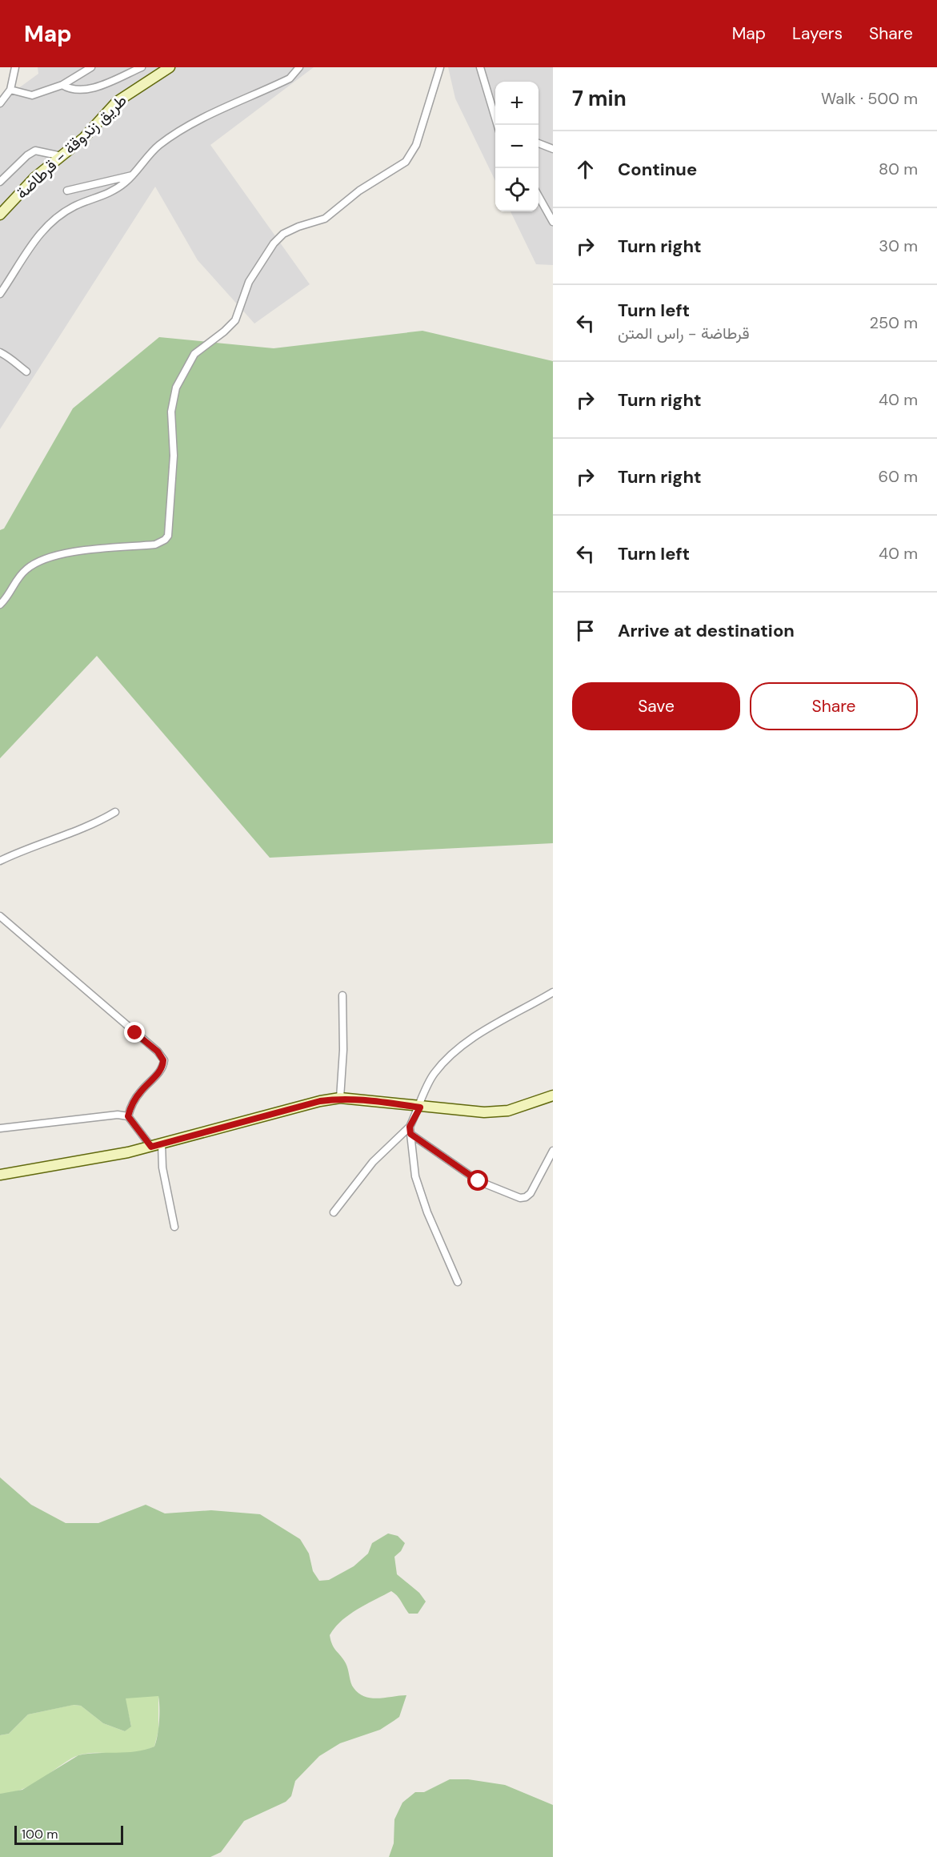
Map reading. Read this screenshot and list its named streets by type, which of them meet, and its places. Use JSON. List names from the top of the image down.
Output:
{
  "streets": {
    "main road": ["طريق زندوقة - قرطاضة"]
  },
  "scale_bar": "100 m",
  "page": {
    "header": "Map",
    "nav": ["Map", "Layers", "Share"],
    "heading": ["7 min", "Walk · 500 m"],
    "map_buttons": ["+", "−"],
    "list": [
      ["Continue", "80 m"],
      ["Turn right", "30 m"],
      ["Turn left", "قرطاضة - راس المتن", "250 m"],
      ["Turn right", "40 m"],
      ["Turn right", "60 m"],
      ["Turn left", "40 m"],
      "Arrive at destination"
    ],
    "buttons": ["Save", "Share"],
    "scale": "100 m"
  }
}
